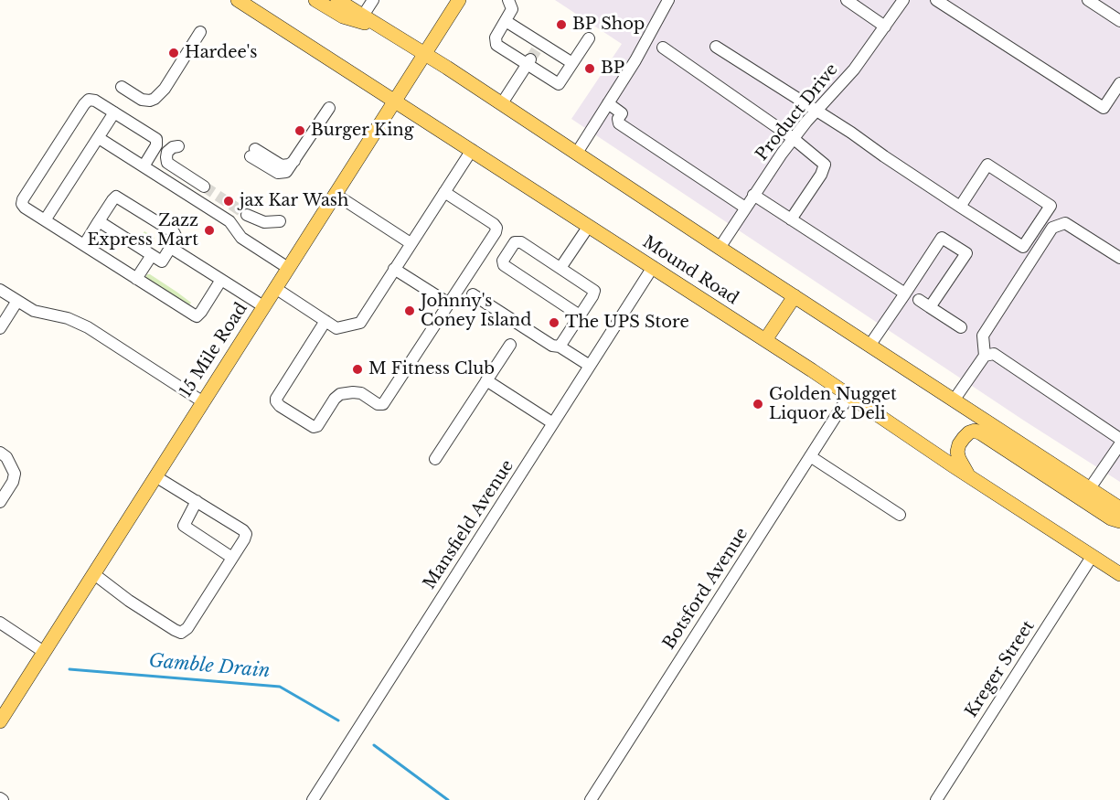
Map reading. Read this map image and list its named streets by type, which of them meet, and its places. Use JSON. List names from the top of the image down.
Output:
{
  "streets": {
    "main road": ["Mound Road", "15 Mile Road"],
    "street": [
      "Product Drive",
      "Mansfield Avenue",
      "Botsford Avenue",
      "Kreger Street"
    ]
  },
  "crossings": [
    ["Mound Road", "15 Mile Road"],
    ["Mound Road", "Mansfield Avenue"],
    ["Mound Road", "Botsford Avenue"],
    ["Mound Road", "Kreger Street"]
  ],
  "water": ["Gamble Drain"],
  "places": [
    "BP Shop",
    "Hardee's",
    "BP",
    "Burger King",
    "jax Kar Wash",
    "Zazz Express Mart",
    "Johnny's Coney Island",
    "The UPS Store",
    "M Fitness Club",
    "Golden Nugget Liquor & Deli"
  ]
}
